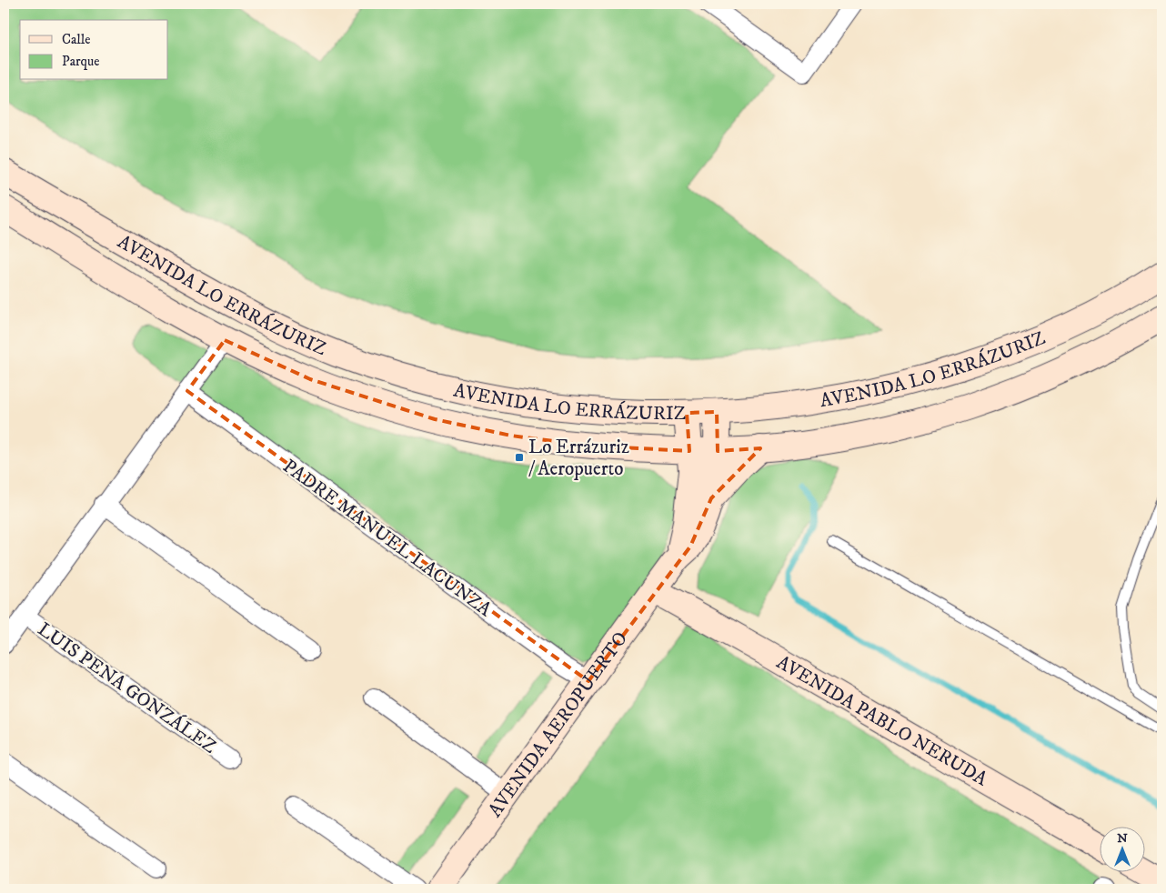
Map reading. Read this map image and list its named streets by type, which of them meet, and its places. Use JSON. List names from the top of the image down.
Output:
{
  "streets": {
    "main road": ["AVENIDA LO ERRÁZURIZ", "AVENIDA PABLO NERUDA", "AVENIDA AEROPUERTO"],
    "street": ["PADRE MANUEL LACUNZA", "LUIS PENA GONZÁLEZ"]
  },
  "crossings": [
    ["AVENIDA LO ERRÁZURIZ", "AVENIDA AEROPUERTO"],
    ["PADRE MANUEL LACUNZA", "AVENIDA AEROPUERTO"],
    ["AVENIDA PABLO NERUDA", "AVENIDA AEROPUERTO"]
  ],
  "places": {
    "transit": ["Lo Errázuriz / Aeropuerto"]
  },
  "legend": ["Calle", "Parque"],
  "north": "top"
}
